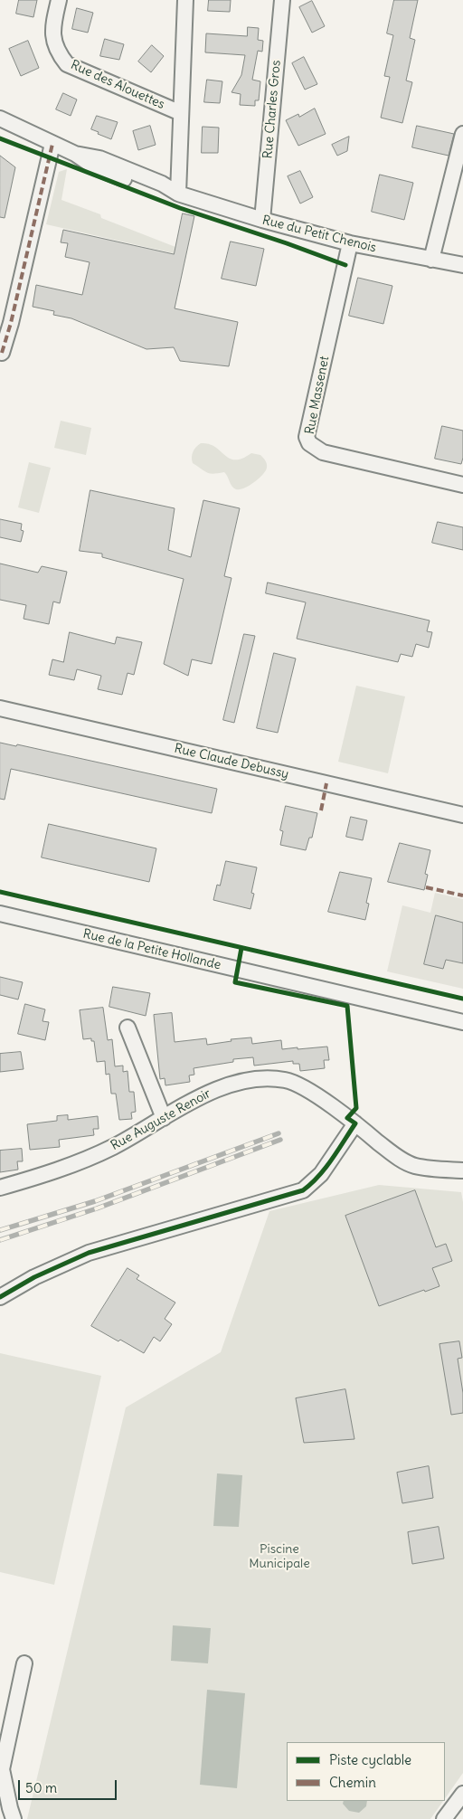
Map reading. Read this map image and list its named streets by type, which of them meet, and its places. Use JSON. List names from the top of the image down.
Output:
{
  "streets": {
    "street": [
      "Rue des Alouettes",
      "Rue Charles Gros",
      "Rue du Petit Chenois",
      "Rue Massenet",
      "Rue Claude Debussy",
      "Rue de la Petite Hollande",
      "Rue Auguste Renoir"
    ]
  },
  "crossings": [
    ["Rue des Alouettes", "Rue du Petit Chenois"],
    ["Rue Charles Gros", "Rue du Petit Chenois"],
    ["Rue du Petit Chenois", "Rue Massenet"]
  ],
  "parks": ["Piscine Municipale"],
  "legend": ["Piste cyclable", "Chemin"],
  "scale_bar": "50 m"
}
